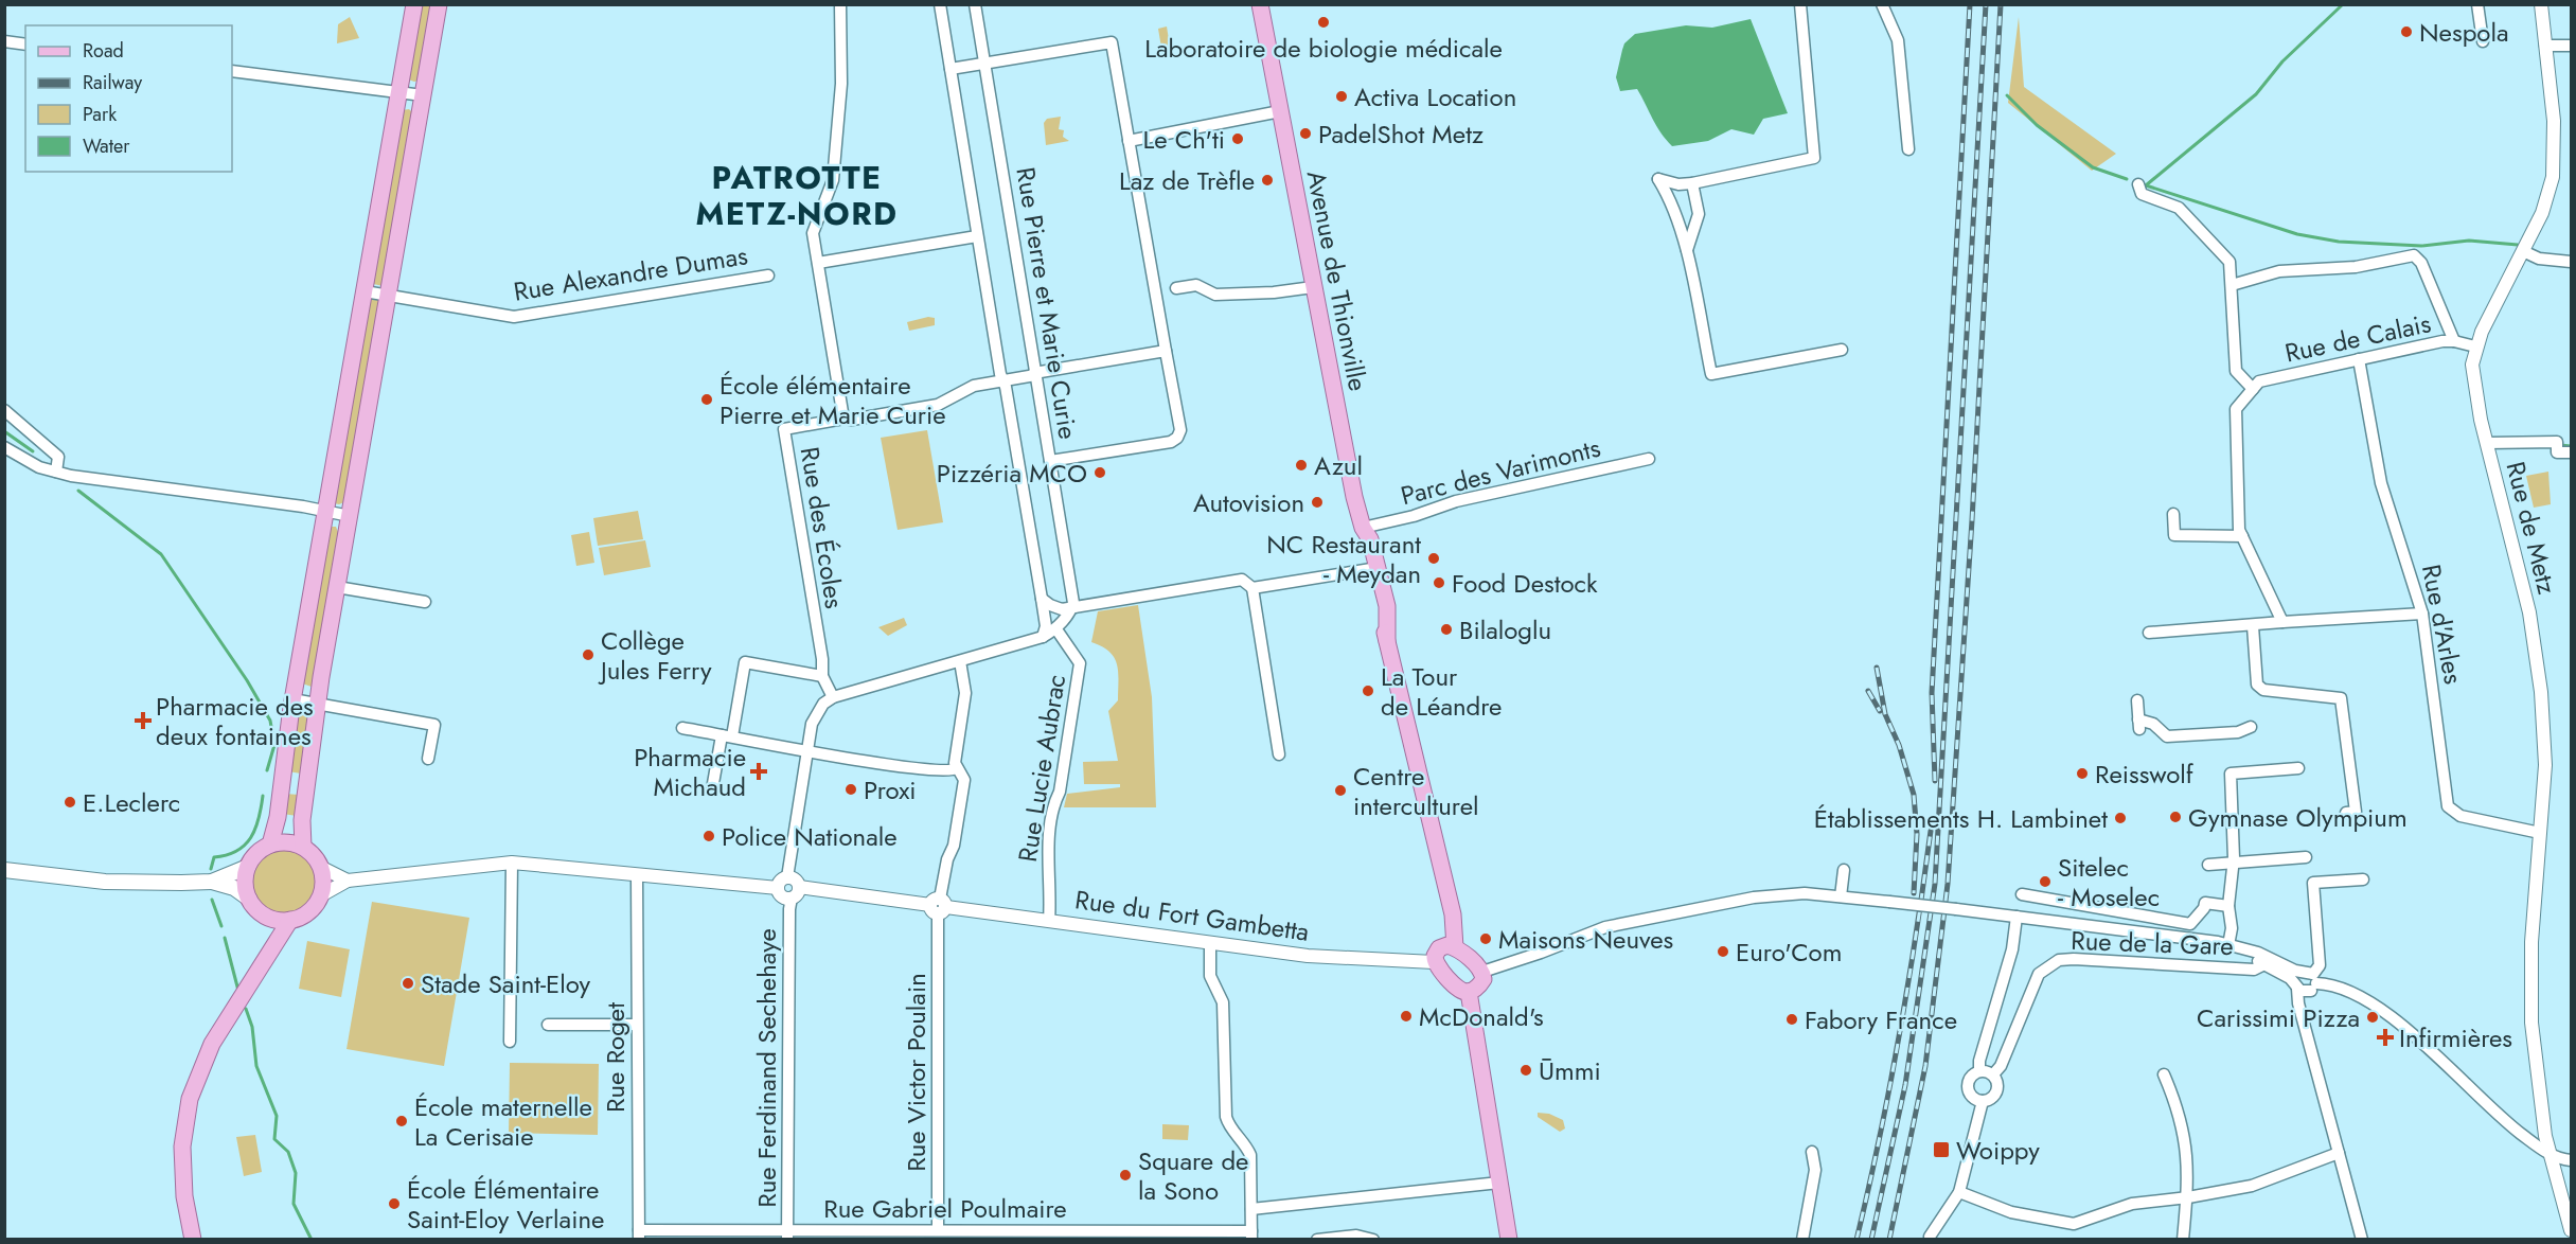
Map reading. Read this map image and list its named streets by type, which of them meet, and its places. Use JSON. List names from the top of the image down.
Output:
{
  "streets": {
    "main road": ["Avenue de Thionville"],
    "street": [
      "Rue Alexandre Dumas",
      "Rue Pierre et Marie Curie",
      "Rue de Calais",
      "Parc des Varimonts",
      "Rue des Écoles",
      "Rue de Metz",
      "Rue d'Arles",
      "Rue Lucie Aubrac",
      "Rue du Fort Gambetta",
      "Rue de la Gare",
      "Rue Roget",
      "Rue Ferdinand Sechehaye",
      "Rue Victor Poulain",
      "Rue Gabriel Poulmaire"
    ]
  },
  "crossings": [
    ["Avenue de Thionville", "Parc des Varimonts"],
    ["Rue de Calais", "Rue de Metz"],
    ["Rue de Calais", "Rue d'Arles"],
    ["Rue de Metz", "Rue d'Arles"],
    ["Rue de Metz", "Rue de la Gare"],
    ["Rue Lucie Aubrac", "Rue du Fort Gambetta"],
    ["Rue du Fort Gambetta", "Rue Ferdinand Sechehaye"],
    ["Rue du Fort Gambetta", "Rue Victor Poulain"],
    ["Rue Roget", "Rue Gabriel Poulmaire"],
    ["Rue Ferdinand Sechehaye", "Rue Gabriel Poulmaire"],
    ["Rue Victor Poulain", "Rue Gabriel Poulmaire"]
  ],
  "districts": ["PATROTTE METZ-NORD"],
  "places": {
    "other": [
      "Laboratoire de biologie médicale",
      "Nespola",
      "Activa Location",
      "PadelShot Metz",
      "Le Ch'ti",
      "Laz de Trèfle",
      "École élémentaire Pierre et Marie Curie",
      "Azul",
      "Pizzéria MCO",
      "Autovision",
      "NC Restaurant - Meydan",
      "Food Destock",
      "Bilaloglu",
      "Collège Jules Ferry",
      "La Tour de Léandre",
      "Reisswolf",
      "Proxi",
      "Centre interculturel",
      "E.Leclerc",
      "Gymnase Olympium",
      "Établissements H. Lambinet",
      "Police Nationale",
      "Sitelec - Moselec",
      "Maisons Neuves",
      "Euro'Com",
      "Stade Saint-Eloy",
      "McDonald's",
      "Carissimi Pizza",
      "Fabory France",
      "Ūmmi",
      "École maternelle La Cerisaie",
      "Square de la Sono",
      "École Élémentaire Saint-Eloy Verlaine"
    ],
    "health": ["Pharmacie des deux fontaines", "Pharmacie Michaud", "Infirmières"],
    "transit": ["Woippy"]
  },
  "legend": [
    "Road",
    "Railway",
    "Park",
    "Water"
  ]
}
